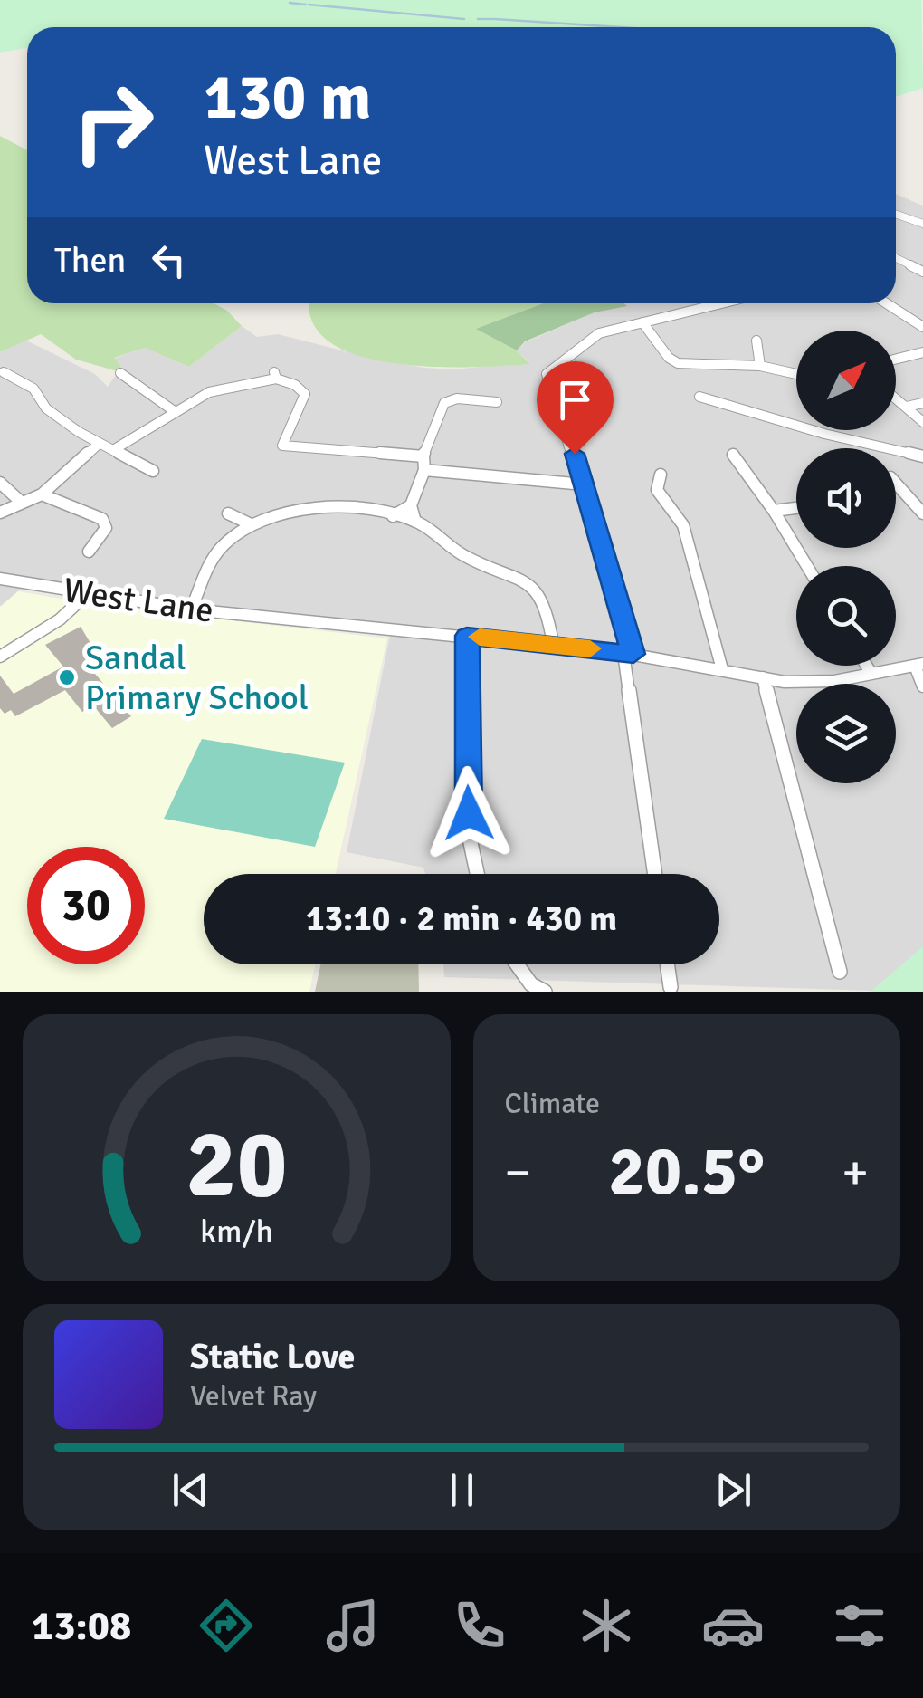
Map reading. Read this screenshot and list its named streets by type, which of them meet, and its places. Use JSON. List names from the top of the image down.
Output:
{
  "streets": {
    "street": ["West Lane"]
  },
  "places": ["Sandal Primary School"],
  "north": "top right",
  "page": {
    "turn": ["130 m", "West Lane"],
    "then": "Then",
    "limit": "30",
    "trip": "13:10 · 2 min · 430 m",
    "tile": "Climate",
    "heat": ["−", "20.5°", "+"],
    "song": ["Static Love", "Velvet Ray"],
    "tabs": "13:08",
    "gauge": ["20", "km/h"]
  }
}
